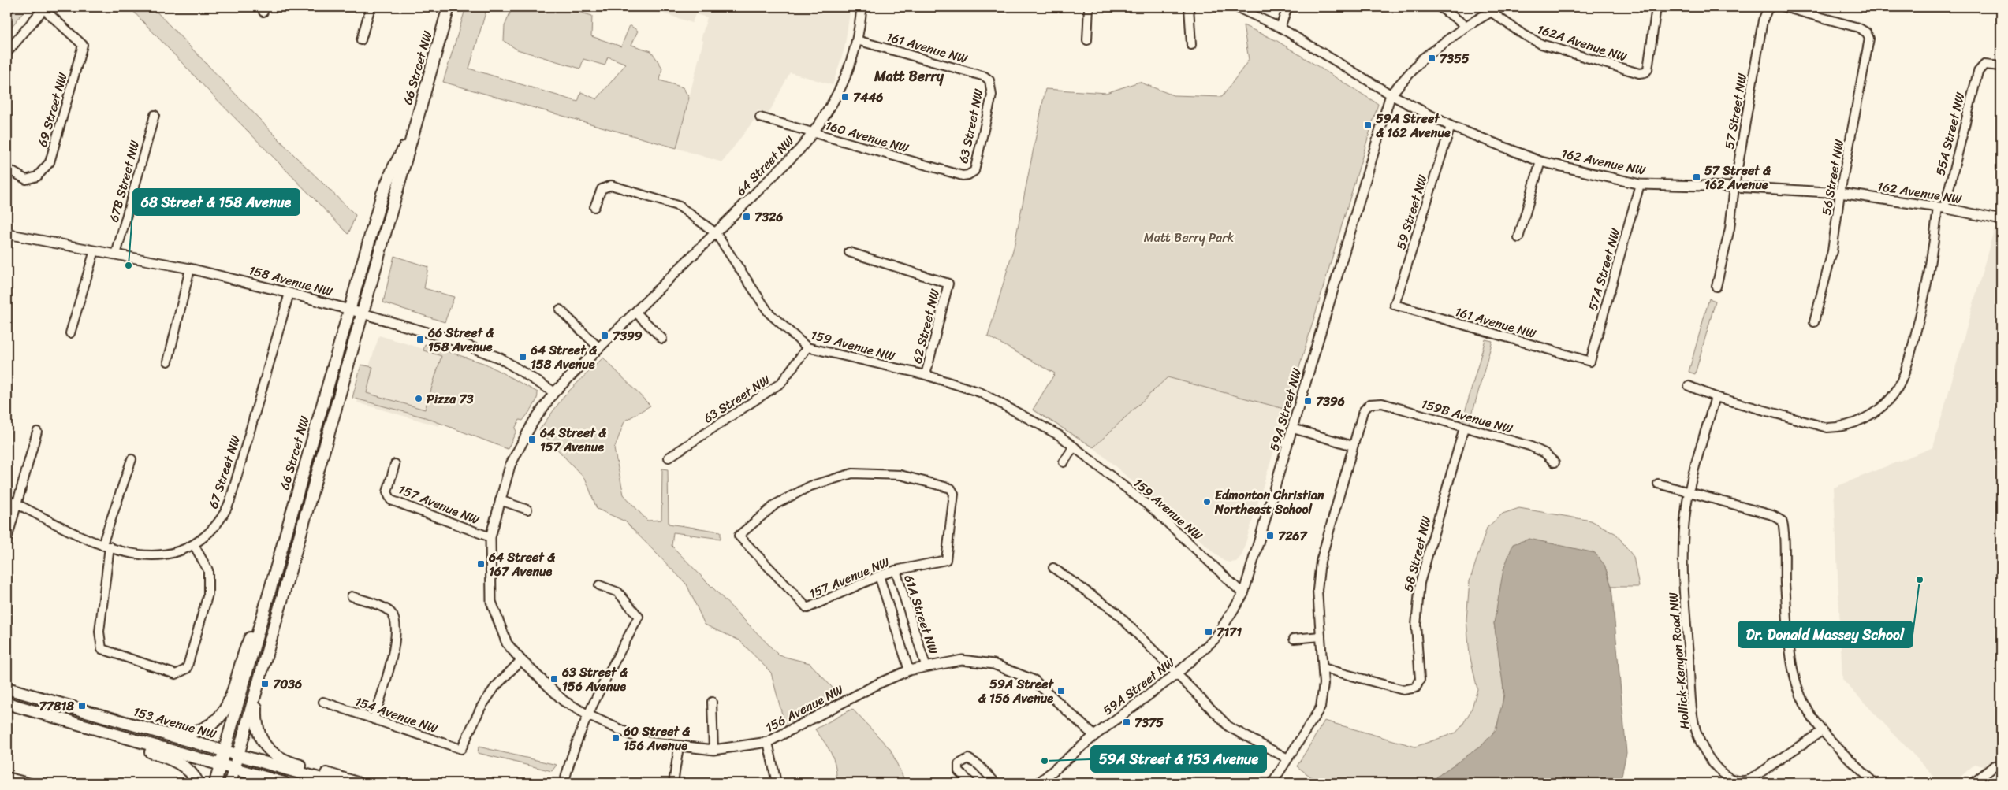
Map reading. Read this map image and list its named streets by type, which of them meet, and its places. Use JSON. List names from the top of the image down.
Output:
{
  "streets": {
    "main road": ["66 Street NW", "153 Avenue NW"],
    "street": [
      "162A Avenue NW",
      "161 Avenue NW",
      "69 Street NW",
      "57 Street NW",
      "63 Street NW",
      "55A Street NW",
      "160 Avenue NW",
      "162 Avenue NW",
      "64 Street NW",
      "56 Street NW",
      "67B Street NW",
      "59 Street NW",
      "57A Street NW",
      "158 Avenue NW",
      "62 Street NW",
      "159 Avenue NW",
      "59A Street NW",
      "159B Avenue NW",
      "67 Street NW",
      "157 Avenue NW",
      "58 Street NW",
      "61A Street NW",
      "Hollick-Kenyon Road NW",
      "156 Avenue NW",
      "154 Avenue NW"
    ]
  },
  "crossings": [
    ["162A Avenue NW", "59A Street NW"],
    ["161 Avenue NW", "63 Street NW"],
    ["161 Avenue NW", "64 Street NW"],
    ["161 Avenue NW", "59 Street NW"],
    ["161 Avenue NW", "57A Street NW"],
    ["66 Street NW", "158 Avenue NW"],
    ["66 Street NW", "153 Avenue NW"],
    ["57 Street NW", "162 Avenue NW"],
    ["63 Street NW", "160 Avenue NW"],
    ["63 Street NW", "159 Avenue NW"],
    ["55A Street NW", "162 Avenue NW"],
    ["160 Avenue NW", "64 Street NW"],
    ["162 Avenue NW", "56 Street NW"],
    ["162 Avenue NW", "59 Street NW"],
    ["162 Avenue NW", "57A Street NW"],
    ["162 Avenue NW", "59A Street NW"],
    ["64 Street NW", "158 Avenue NW"],
    ["64 Street NW", "159 Avenue NW"],
    ["64 Street NW", "157 Avenue NW"],
    ["64 Street NW", "156 Avenue NW"],
    ["64 Street NW", "154 Avenue NW"],
    ["67B Street NW", "158 Avenue NW"],
    ["158 Avenue NW", "67 Street NW"],
    ["62 Street NW", "159 Avenue NW"],
    ["159 Avenue NW", "59A Street NW"],
    ["59A Street NW", "156 Avenue NW"],
    ["159B Avenue NW", "58 Street NW"],
    ["157 Avenue NW", "61A Street NW"],
    ["61A Street NW", "156 Avenue NW"],
    ["156 Avenue NW", "154 Avenue NW"]
  ],
  "districts": ["Matt Berry"],
  "parks": ["Matt Berry Park"],
  "places": {
    "transit": [
      "7355",
      "7446",
      "59A Street & 162 Avenue",
      "57 Street & 162 Avenue",
      "7326",
      "7399",
      "66 Street & 158 Avenue",
      "64 Street & 158 Avenue",
      "7396",
      "64 Street & 157 Avenue",
      "7267",
      "64 Street & 167 Avenue",
      "7171",
      "63 Street & 156 Avenue",
      "7036",
      "59A Street & 156 Avenue",
      "77818",
      "7375",
      "60 Street & 156 Avenue"
    ],
    "other": [
      "68 Street & 158 Avenue",
      "Pizza 73",
      "Edmonton Christian Northeast School",
      "Dr. Donald Massey School",
      "59A Street & 153 Avenue"
    ]
  }
}
